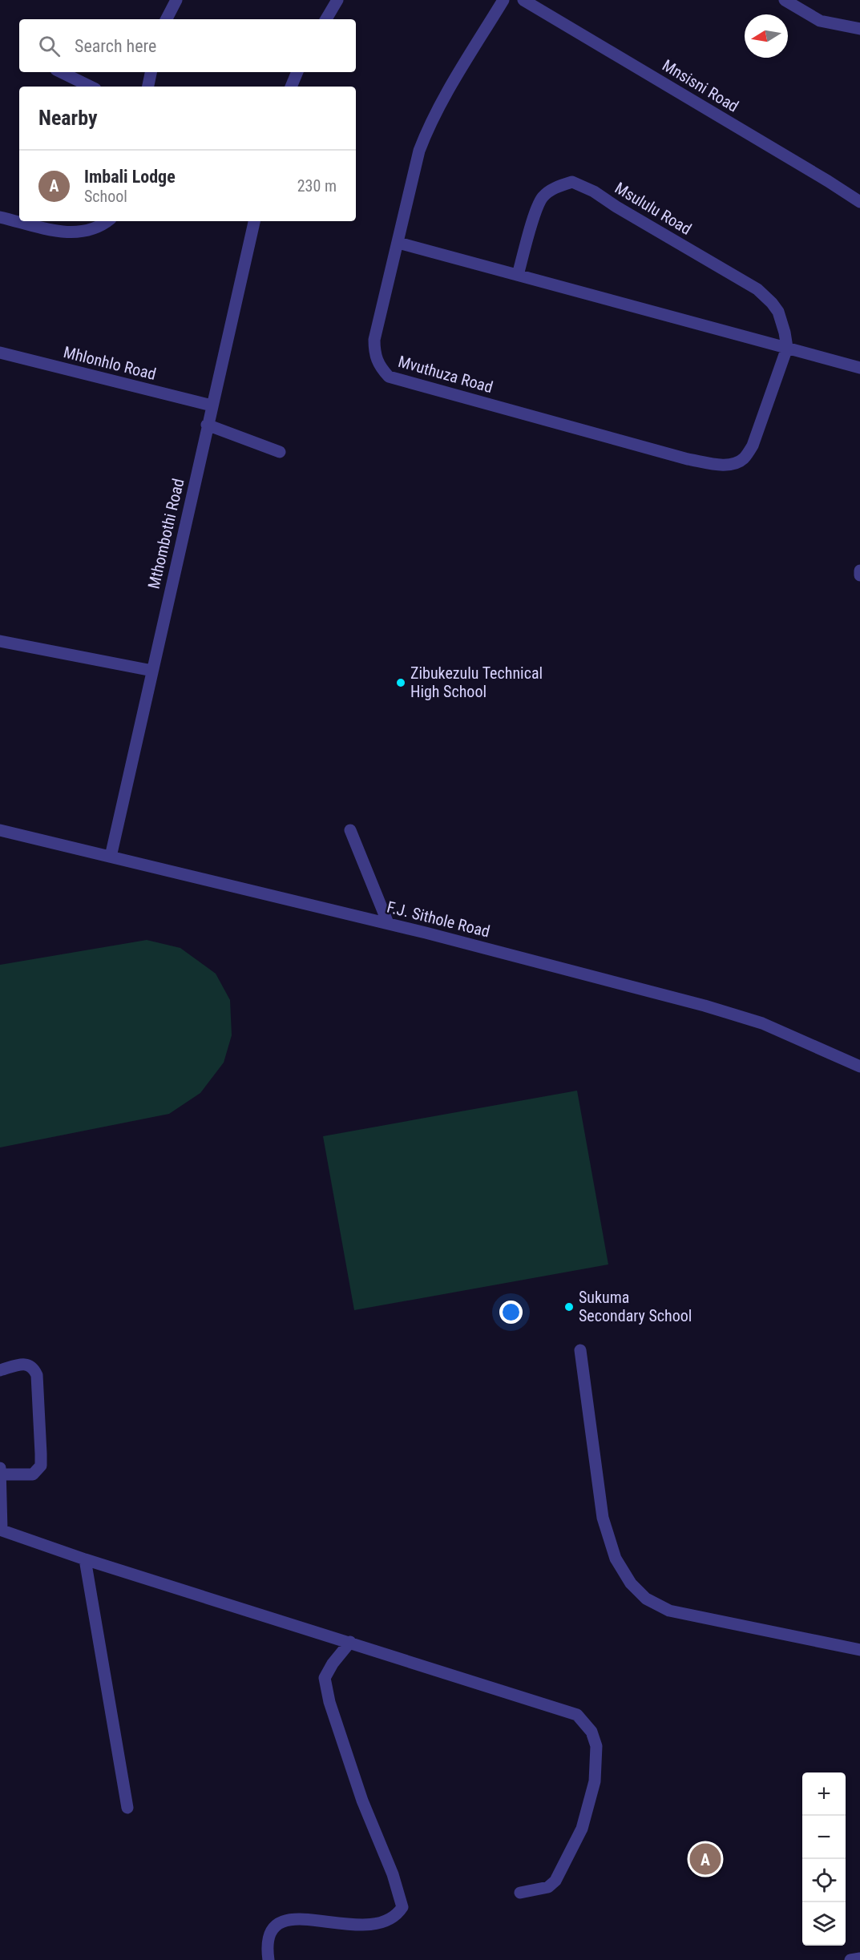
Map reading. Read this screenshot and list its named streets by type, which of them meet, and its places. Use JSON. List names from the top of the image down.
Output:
{
  "streets": {
    "street": [
      "Mnsisni Road",
      "Msululu Road",
      "Mhlonhlo Road",
      "Mvuthuza Road",
      "Mthombothi Road",
      "F.J. Sithole Road"
    ]
  },
  "crossings": [
    ["Msululu Road", "Mvuthuza Road"],
    ["Mhlonhlo Road", "Mthombothi Road"],
    ["Mthombothi Road", "F.J. Sithole Road"]
  ],
  "places": ["Zibukezulu Technical High School", "Sukuma Secondary School"],
  "north": "left",
  "page": {
    "search": "Search here",
    "heading": "Nearby",
    "list": [
      {
        "mark": "A",
        "name": "Imbali Lodge",
        "note": "School",
        "value": "230 m"
      }
    ],
    "map_buttons": ["+", "−"],
    "pins": "A"
  }
}
